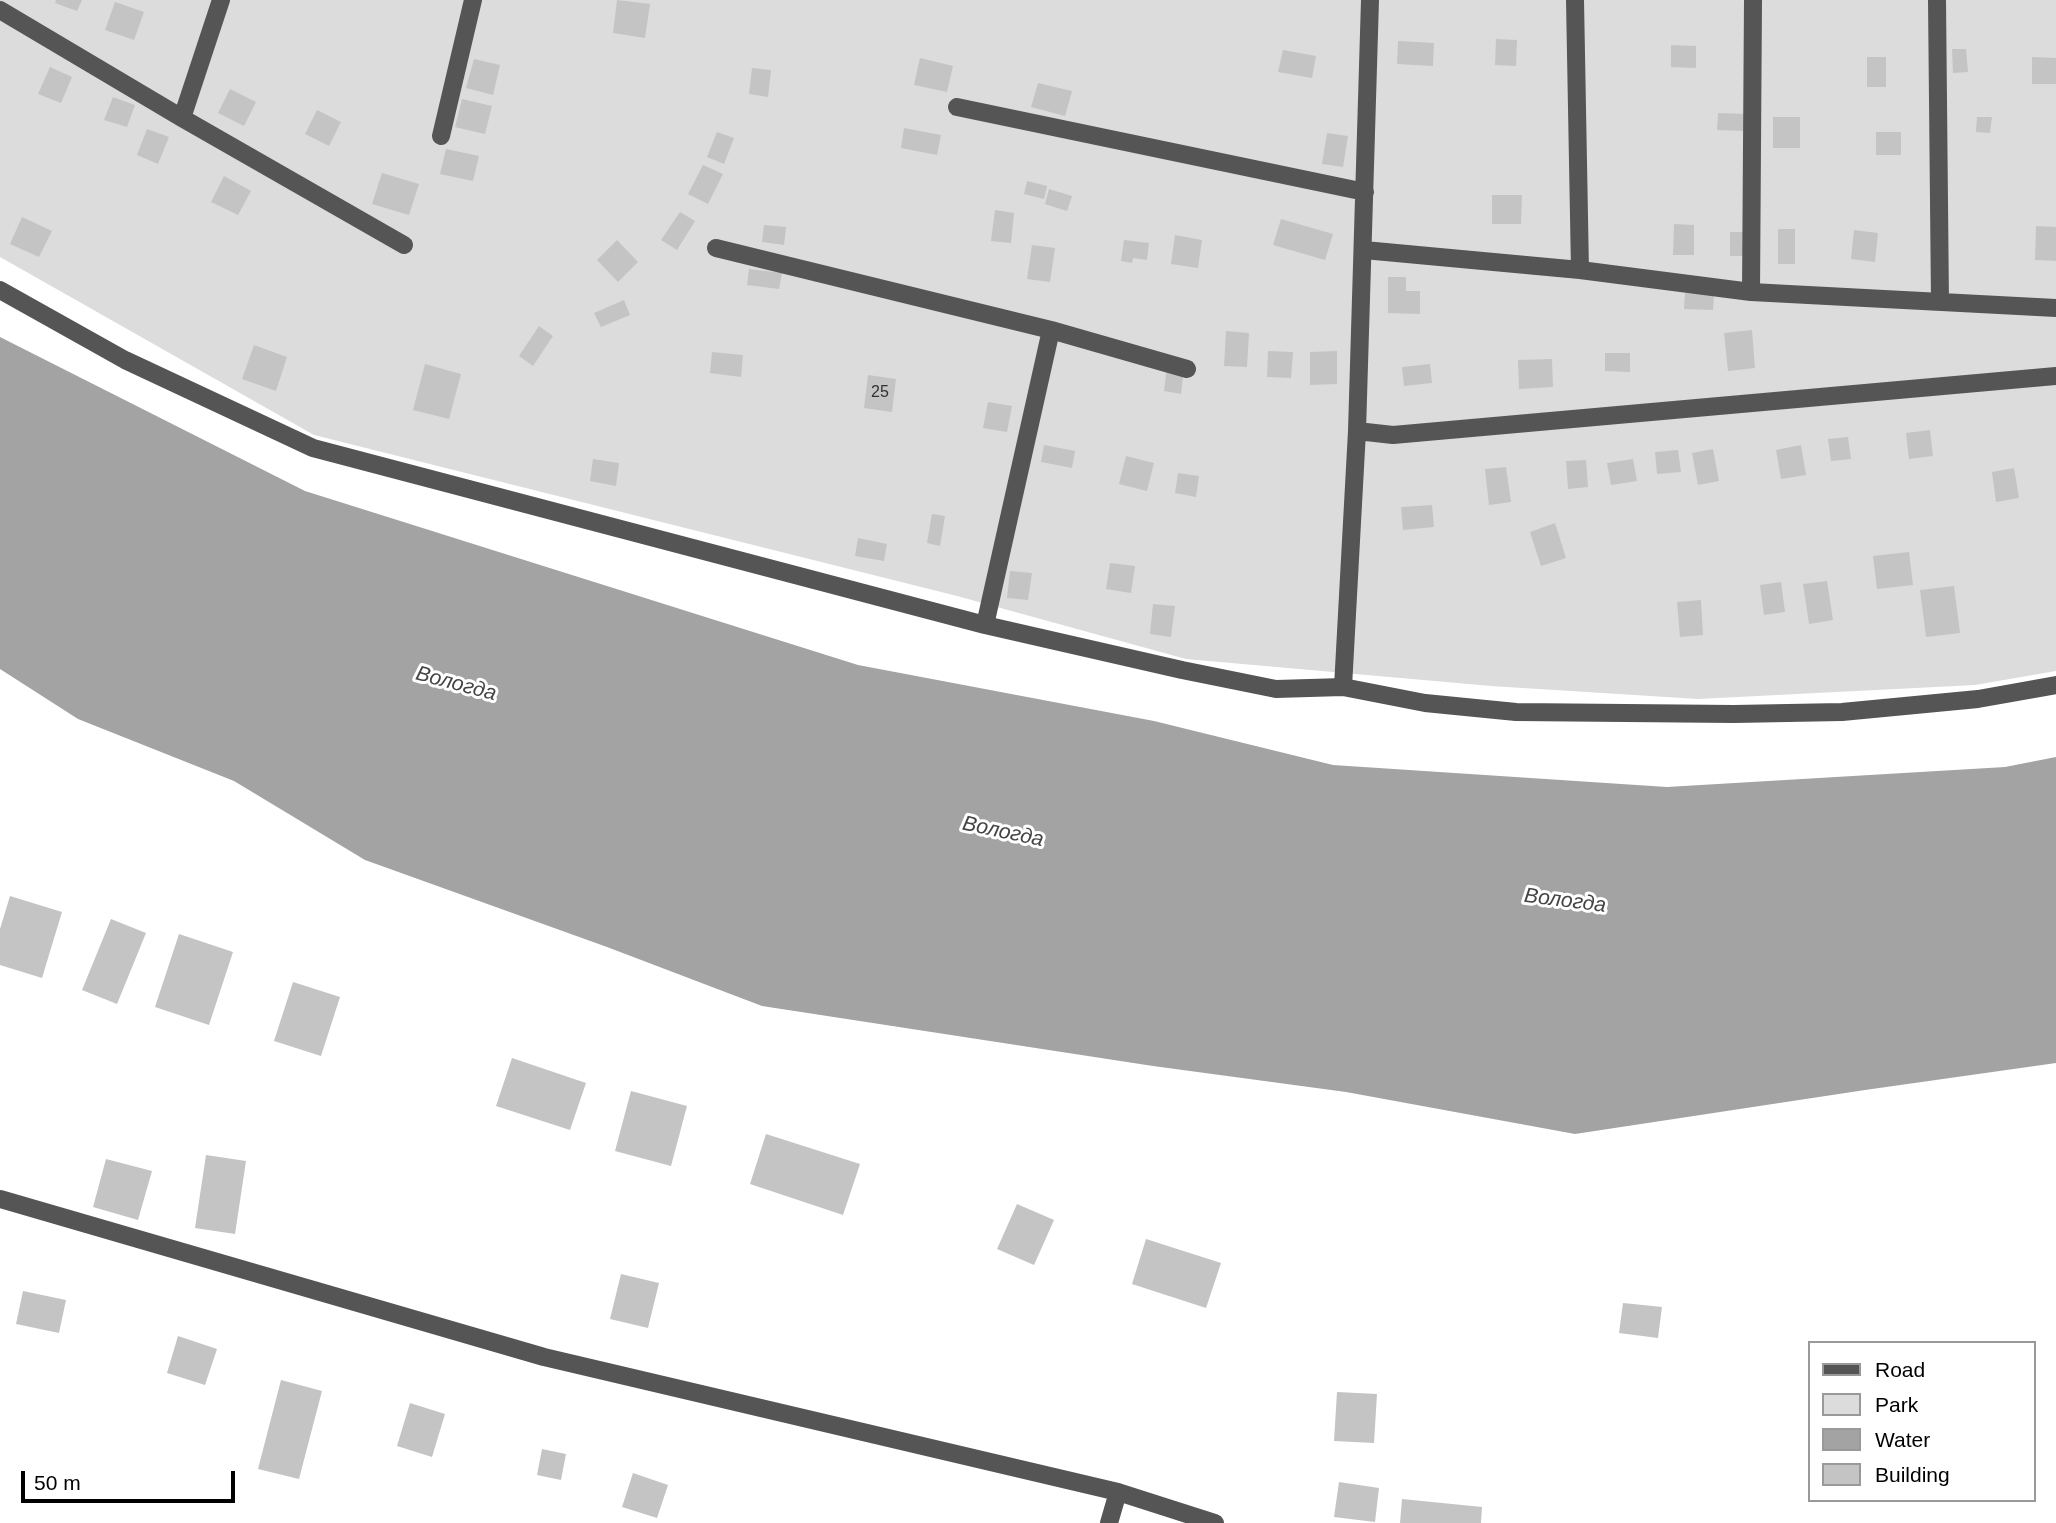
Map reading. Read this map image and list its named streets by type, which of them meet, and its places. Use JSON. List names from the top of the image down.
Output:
{
  "water": ["Вологда"],
  "house_numbers": ["25"],
  "legend": [
    "Road",
    "Park",
    "Water",
    "Building"
  ],
  "scale_bar": "50 m"
}
